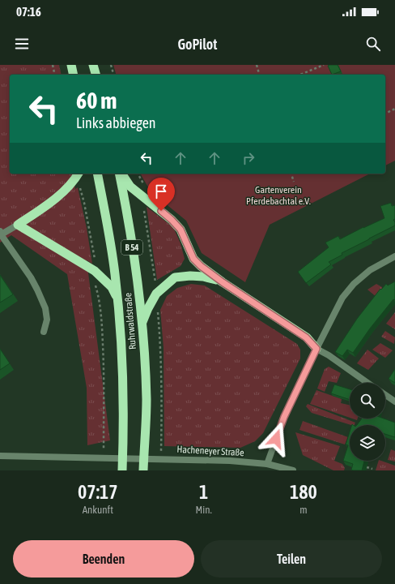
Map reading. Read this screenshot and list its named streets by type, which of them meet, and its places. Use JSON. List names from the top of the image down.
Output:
{
  "streets": {
    "highway": ["B 54", "Ruhrwaldstraße"],
    "street": ["Hacheneyer Straße"]
  },
  "parks": ["Gartenverein Pferdebachtal e.V."],
  "page": {
    "status": "07:16",
    "header": "GoPilot",
    "turn": ["60 m", "Links abbiegen"],
    "eta": [
      "07:17",
      "Ankunft",
      "1",
      "Min.",
      "180",
      "m"
    ],
    "buttons": ["Beenden", "Teilen"]
  }
}
